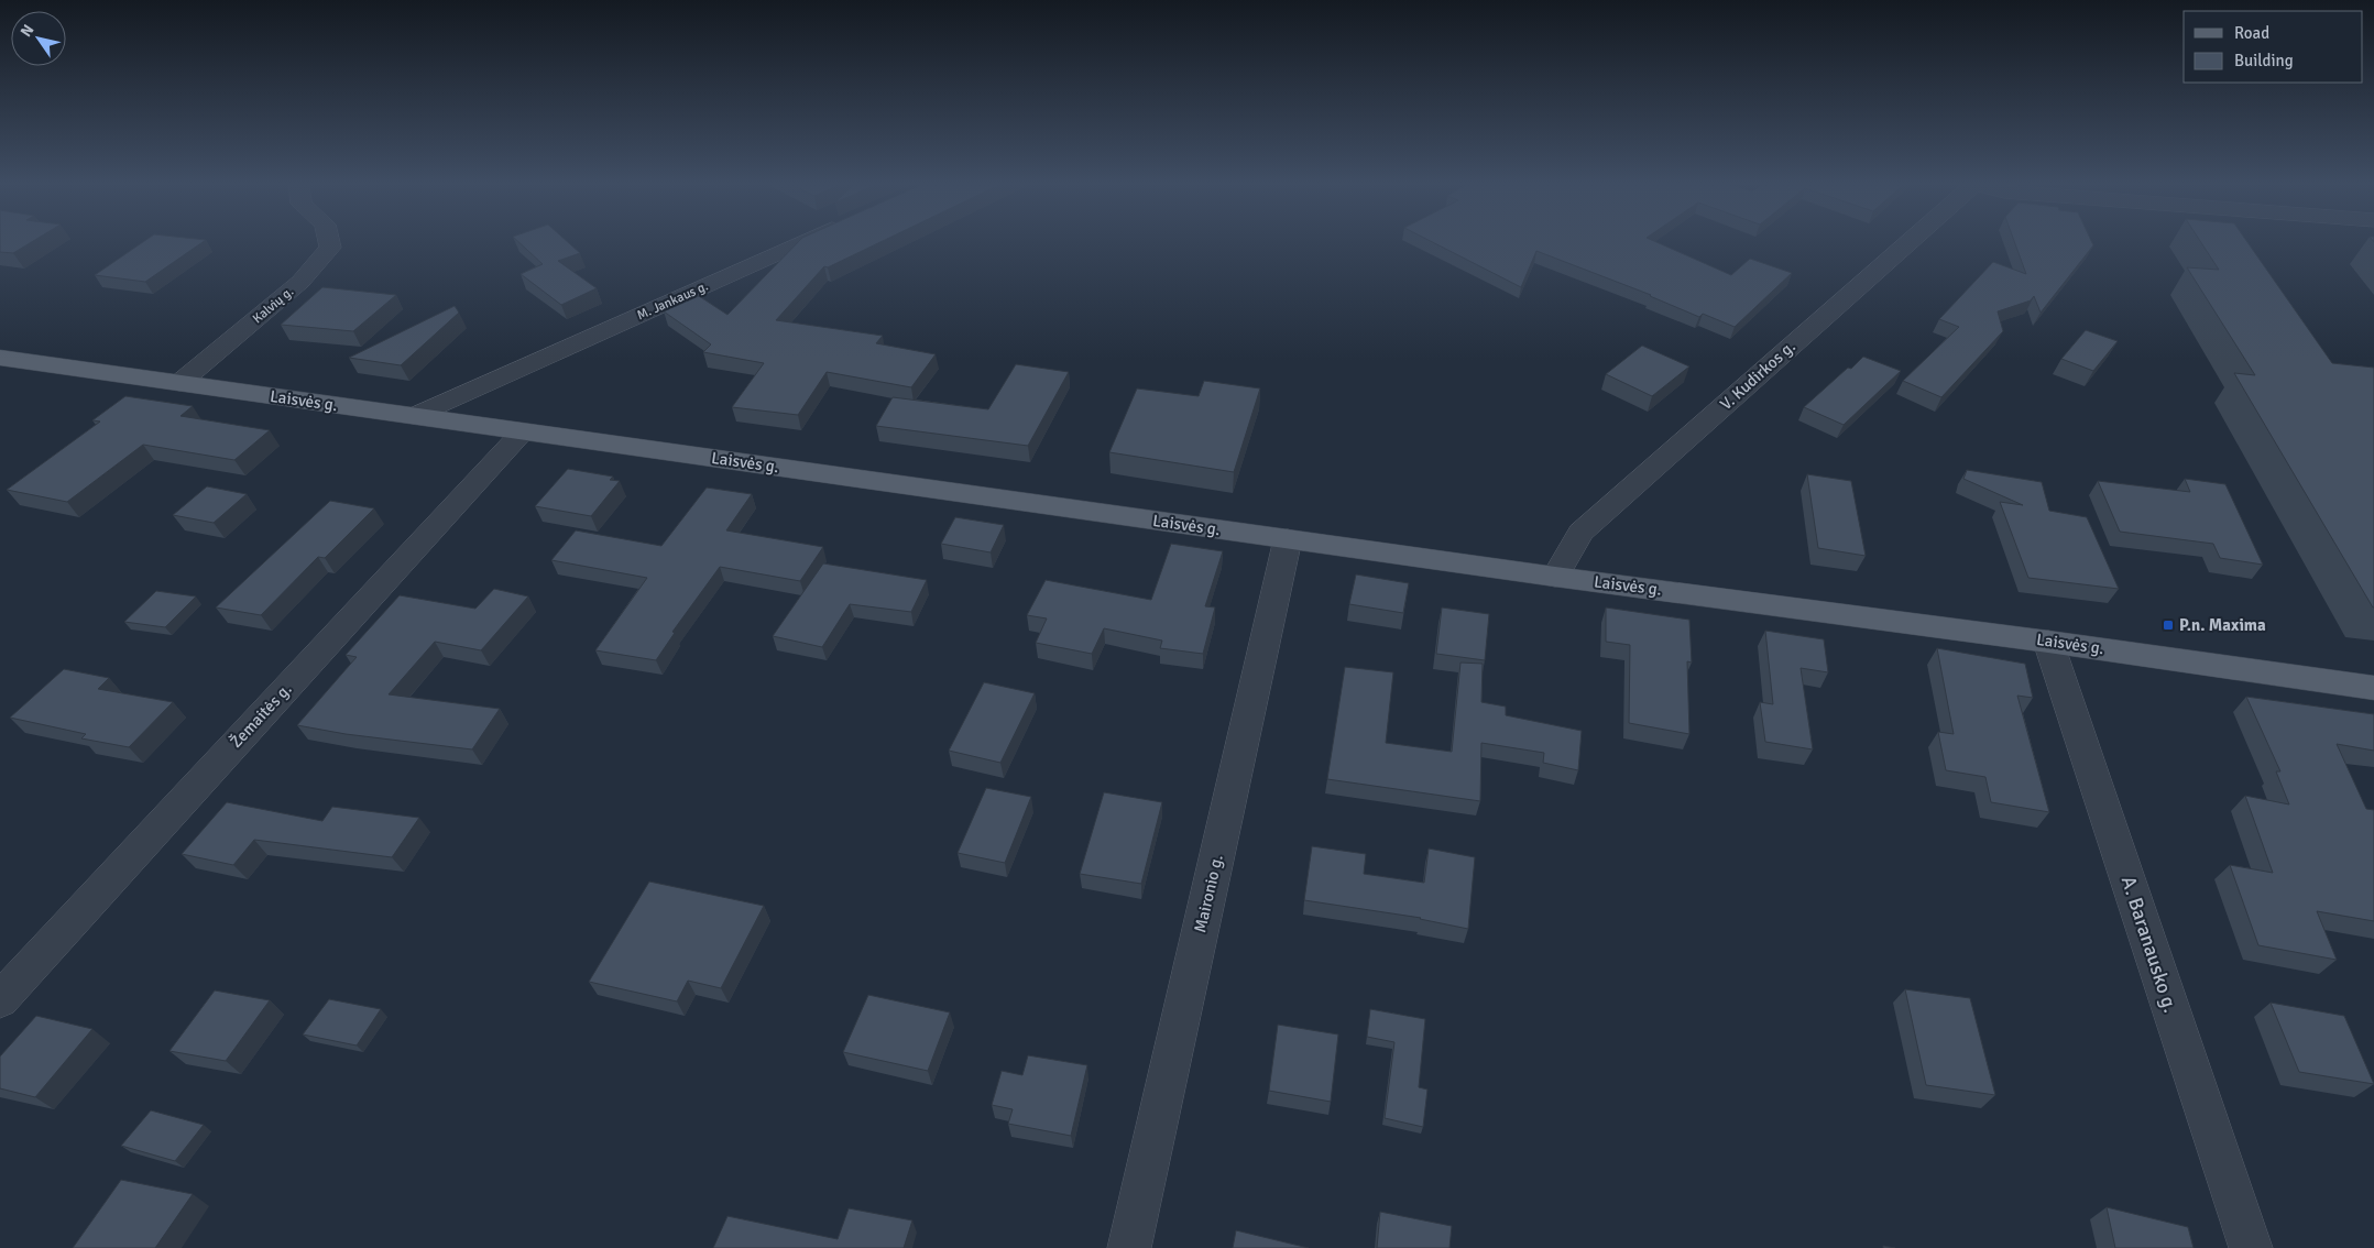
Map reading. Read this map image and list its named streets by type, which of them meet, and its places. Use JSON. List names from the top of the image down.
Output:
{
  "streets": {
    "main road": ["Laisvės g."],
    "street": [
      "M. Jankaus g.",
      "Kalvių g.",
      "V. Kudirkos g.",
      "Žemaitės g.",
      "Maironio g.",
      "A. Baranausko g."
    ]
  },
  "crossings": [
    ["M. Jankaus g.", "Laisvės g."],
    ["Kalvių g.", "Laisvės g."],
    ["V. Kudirkos g.", "Laisvės g."],
    ["Laisvės g.", "Žemaitės g."],
    ["Laisvės g.", "Maironio g."],
    ["Laisvės g.", "A. Baranausko g."]
  ],
  "places": {
    "transit": ["P.n. Maxima"]
  },
  "legend": ["Road", "Building"],
  "north": "top left"
}
